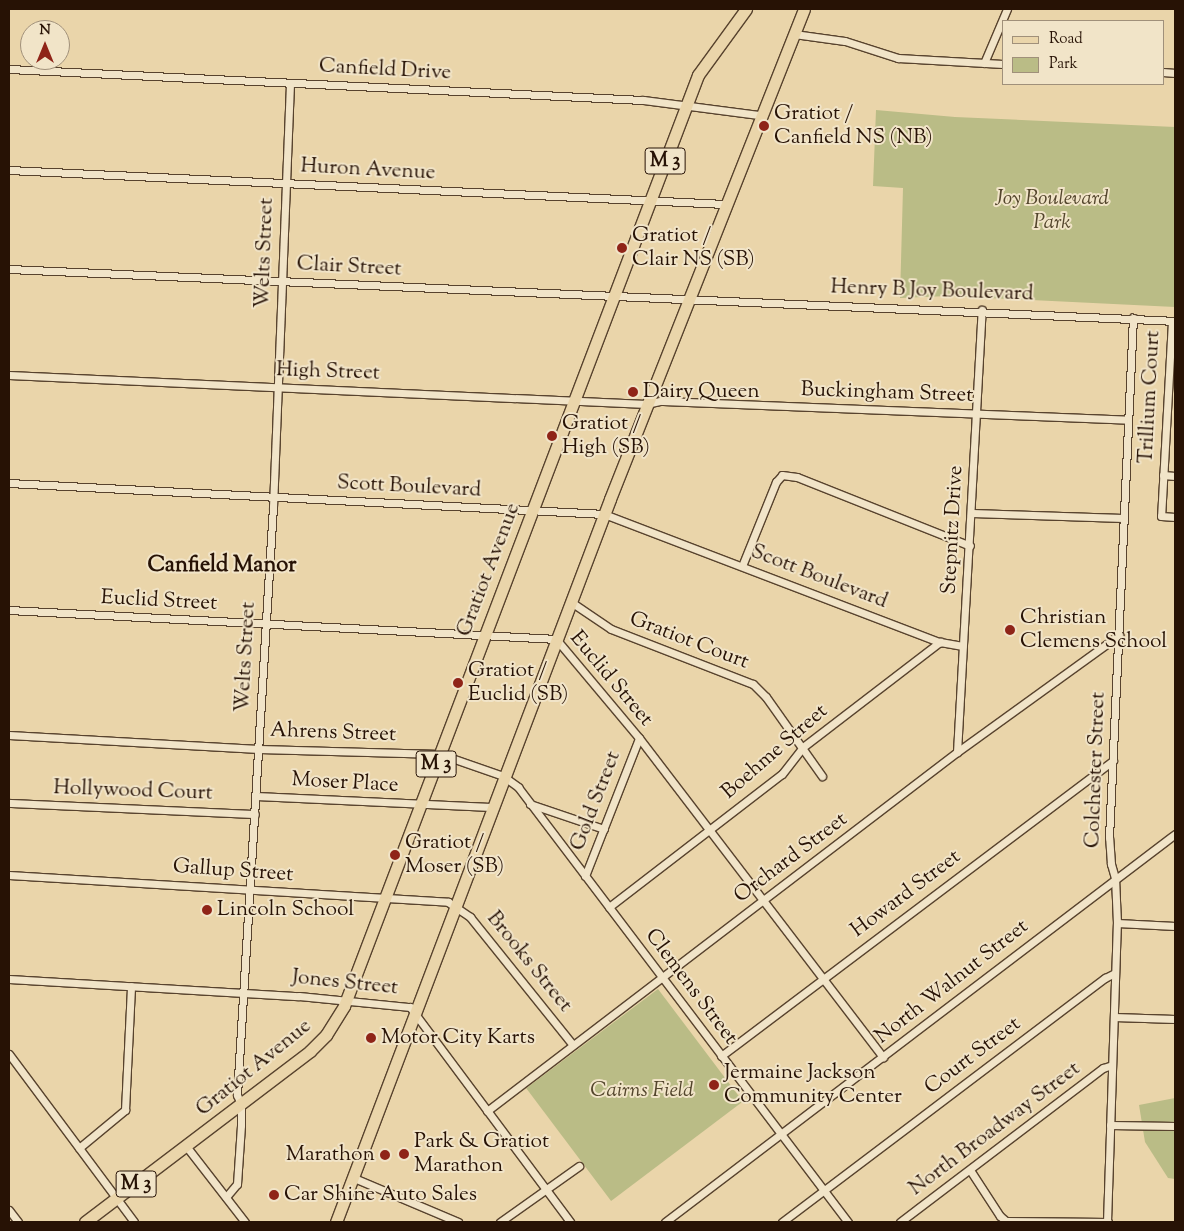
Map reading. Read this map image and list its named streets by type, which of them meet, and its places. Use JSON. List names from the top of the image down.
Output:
{
  "streets": {
    "main road": ["M 3", "Gratiot Avenue"],
    "street": [
      "Canfield Drive",
      "Huron Avenue",
      "Welts Street",
      "Clair Street",
      "Henry B Joy Boulevard",
      "High Street",
      "Buckingham Street",
      "Trillium Court",
      "Scott Boulevard",
      "Stepnitz Drive",
      "Euclid Street",
      "Gratiot Court",
      "Ahrens Street",
      "Boehme Street",
      "Colchester Street",
      "Moser Place",
      "Hollywood Court",
      "Gold Street",
      "Orchard Street",
      "Gallup Street",
      "Howard Street",
      "Brooks Street",
      "North Walnut Street",
      "Jones Street",
      "Clemens Street",
      "Court Street",
      "North Broadway Street"
    ]
  },
  "crossings": [
    ["Canfield Drive", "Welts Street"],
    ["Canfield Drive", "Gratiot Avenue"],
    ["Huron Avenue", "Welts Street"],
    ["Huron Avenue", "Gratiot Avenue"],
    ["Welts Street", "Clair Street"],
    ["Welts Street", "High Street"],
    ["Welts Street", "Scott Boulevard"],
    ["Welts Street", "Gratiot Avenue"],
    ["Welts Street", "Euclid Street"],
    ["Welts Street", "Ahrens Street"],
    ["Welts Street", "Moser Place"],
    ["Welts Street", "Hollywood Court"],
    ["Welts Street", "Gallup Street"],
    ["Welts Street", "Jones Street"],
    ["Clair Street", "Henry B Joy Boulevard"],
    ["Clair Street", "Gratiot Avenue"],
    ["Henry B Joy Boulevard", "Trillium Court"],
    ["Henry B Joy Boulevard", "Stepnitz Drive"],
    ["Henry B Joy Boulevard", "Colchester Street"],
    ["High Street", "Buckingham Street"],
    ["High Street", "Gratiot Avenue"],
    ["Buckingham Street", "Stepnitz Drive"],
    ["Buckingham Street", "Colchester Street"],
    ["Scott Boulevard", "Stepnitz Drive"],
    ["Scott Boulevard", "Gratiot Avenue"],
    ["Scott Boulevard", "Boehme Street"],
    ["Stepnitz Drive", "Orchard Street"],
    ["Gratiot Avenue", "Euclid Street"],
    ["Gratiot Avenue", "Ahrens Street"],
    ["Gratiot Avenue", "Moser Place"],
    ["Gratiot Avenue", "Gallup Street"],
    ["Gratiot Avenue", "Jones Street"],
    ["Euclid Street", "Boehme Street"],
    ["Euclid Street", "Gold Street"],
    ["Euclid Street", "Orchard Street"],
    ["Euclid Street", "Howard Street"],
    ["Euclid Street", "North Walnut Street"],
    ["Gratiot Court", "Boehme Street"],
    ["Ahrens Street", "Clemens Street"],
    ["Boehme Street", "Clemens Street"],
    ["Colchester Street", "Orchard Street"],
    ["Colchester Street", "Howard Street"],
    ["Colchester Street", "North Walnut Street"],
    ["Colchester Street", "Court Street"],
    ["Colchester Street", "North Broadway Street"],
    ["Gold Street", "Clemens Street"],
    ["Orchard Street", "Brooks Street"],
    ["Orchard Street", "Jones Street"],
    ["Orchard Street", "Clemens Street"],
    ["Gallup Street", "Brooks Street"],
    ["Howard Street", "Clemens Street"],
    ["North Walnut Street", "Clemens Street"],
    ["Clemens Street", "Court Street"]
  ],
  "districts": ["Canfield Manor"],
  "parks": ["Joy Boulevard Park", "Cairns Field"],
  "places": [
    "Gratiot / Canfield NS (NB)",
    "Gratiot / Clair NS (SB)",
    "Dairy Queen",
    "Gratiot / High (SB)",
    "Christian Clemens School",
    "Gratiot / Euclid (SB)",
    "Gratiot / Moser (SB)",
    "Lincoln School",
    "Motor City Karts",
    "Jermaine Jackson Community Center",
    "Park & Gratiot Marathon",
    "Marathon",
    "Car Shine Auto Sales"
  ],
  "legend": ["Road", "Park"],
  "north": "top"
}
